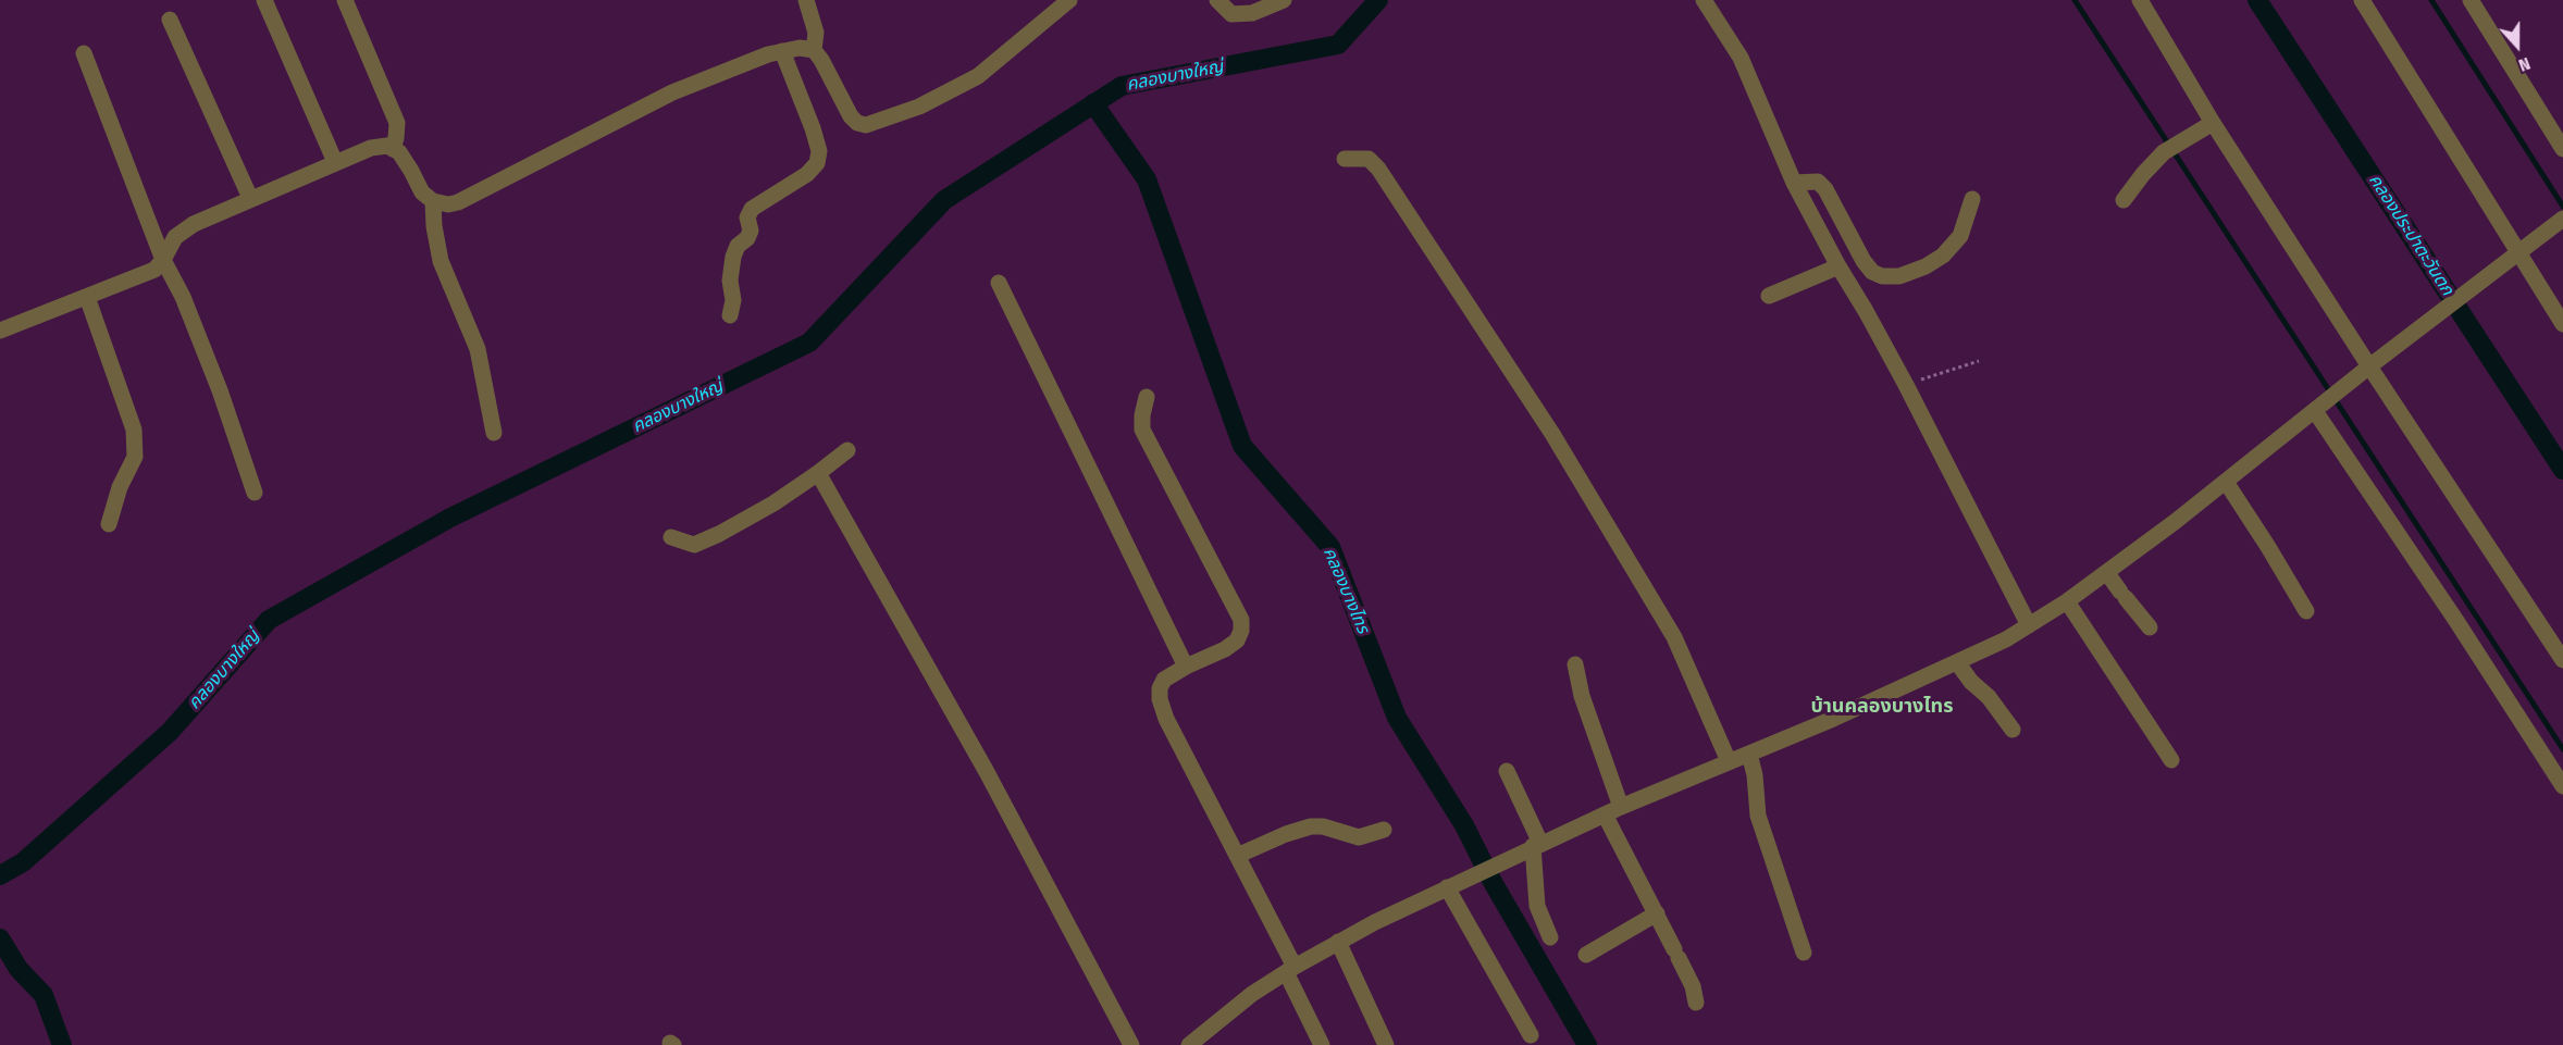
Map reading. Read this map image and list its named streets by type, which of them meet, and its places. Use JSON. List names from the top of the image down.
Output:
{
  "districts": ["บ้านคลองบางไทร"],
  "water": ["คลองบางใหญ่", "คลองประปาตะวันตก", "คลองบางไทร"],
  "north": "bottom"
}
